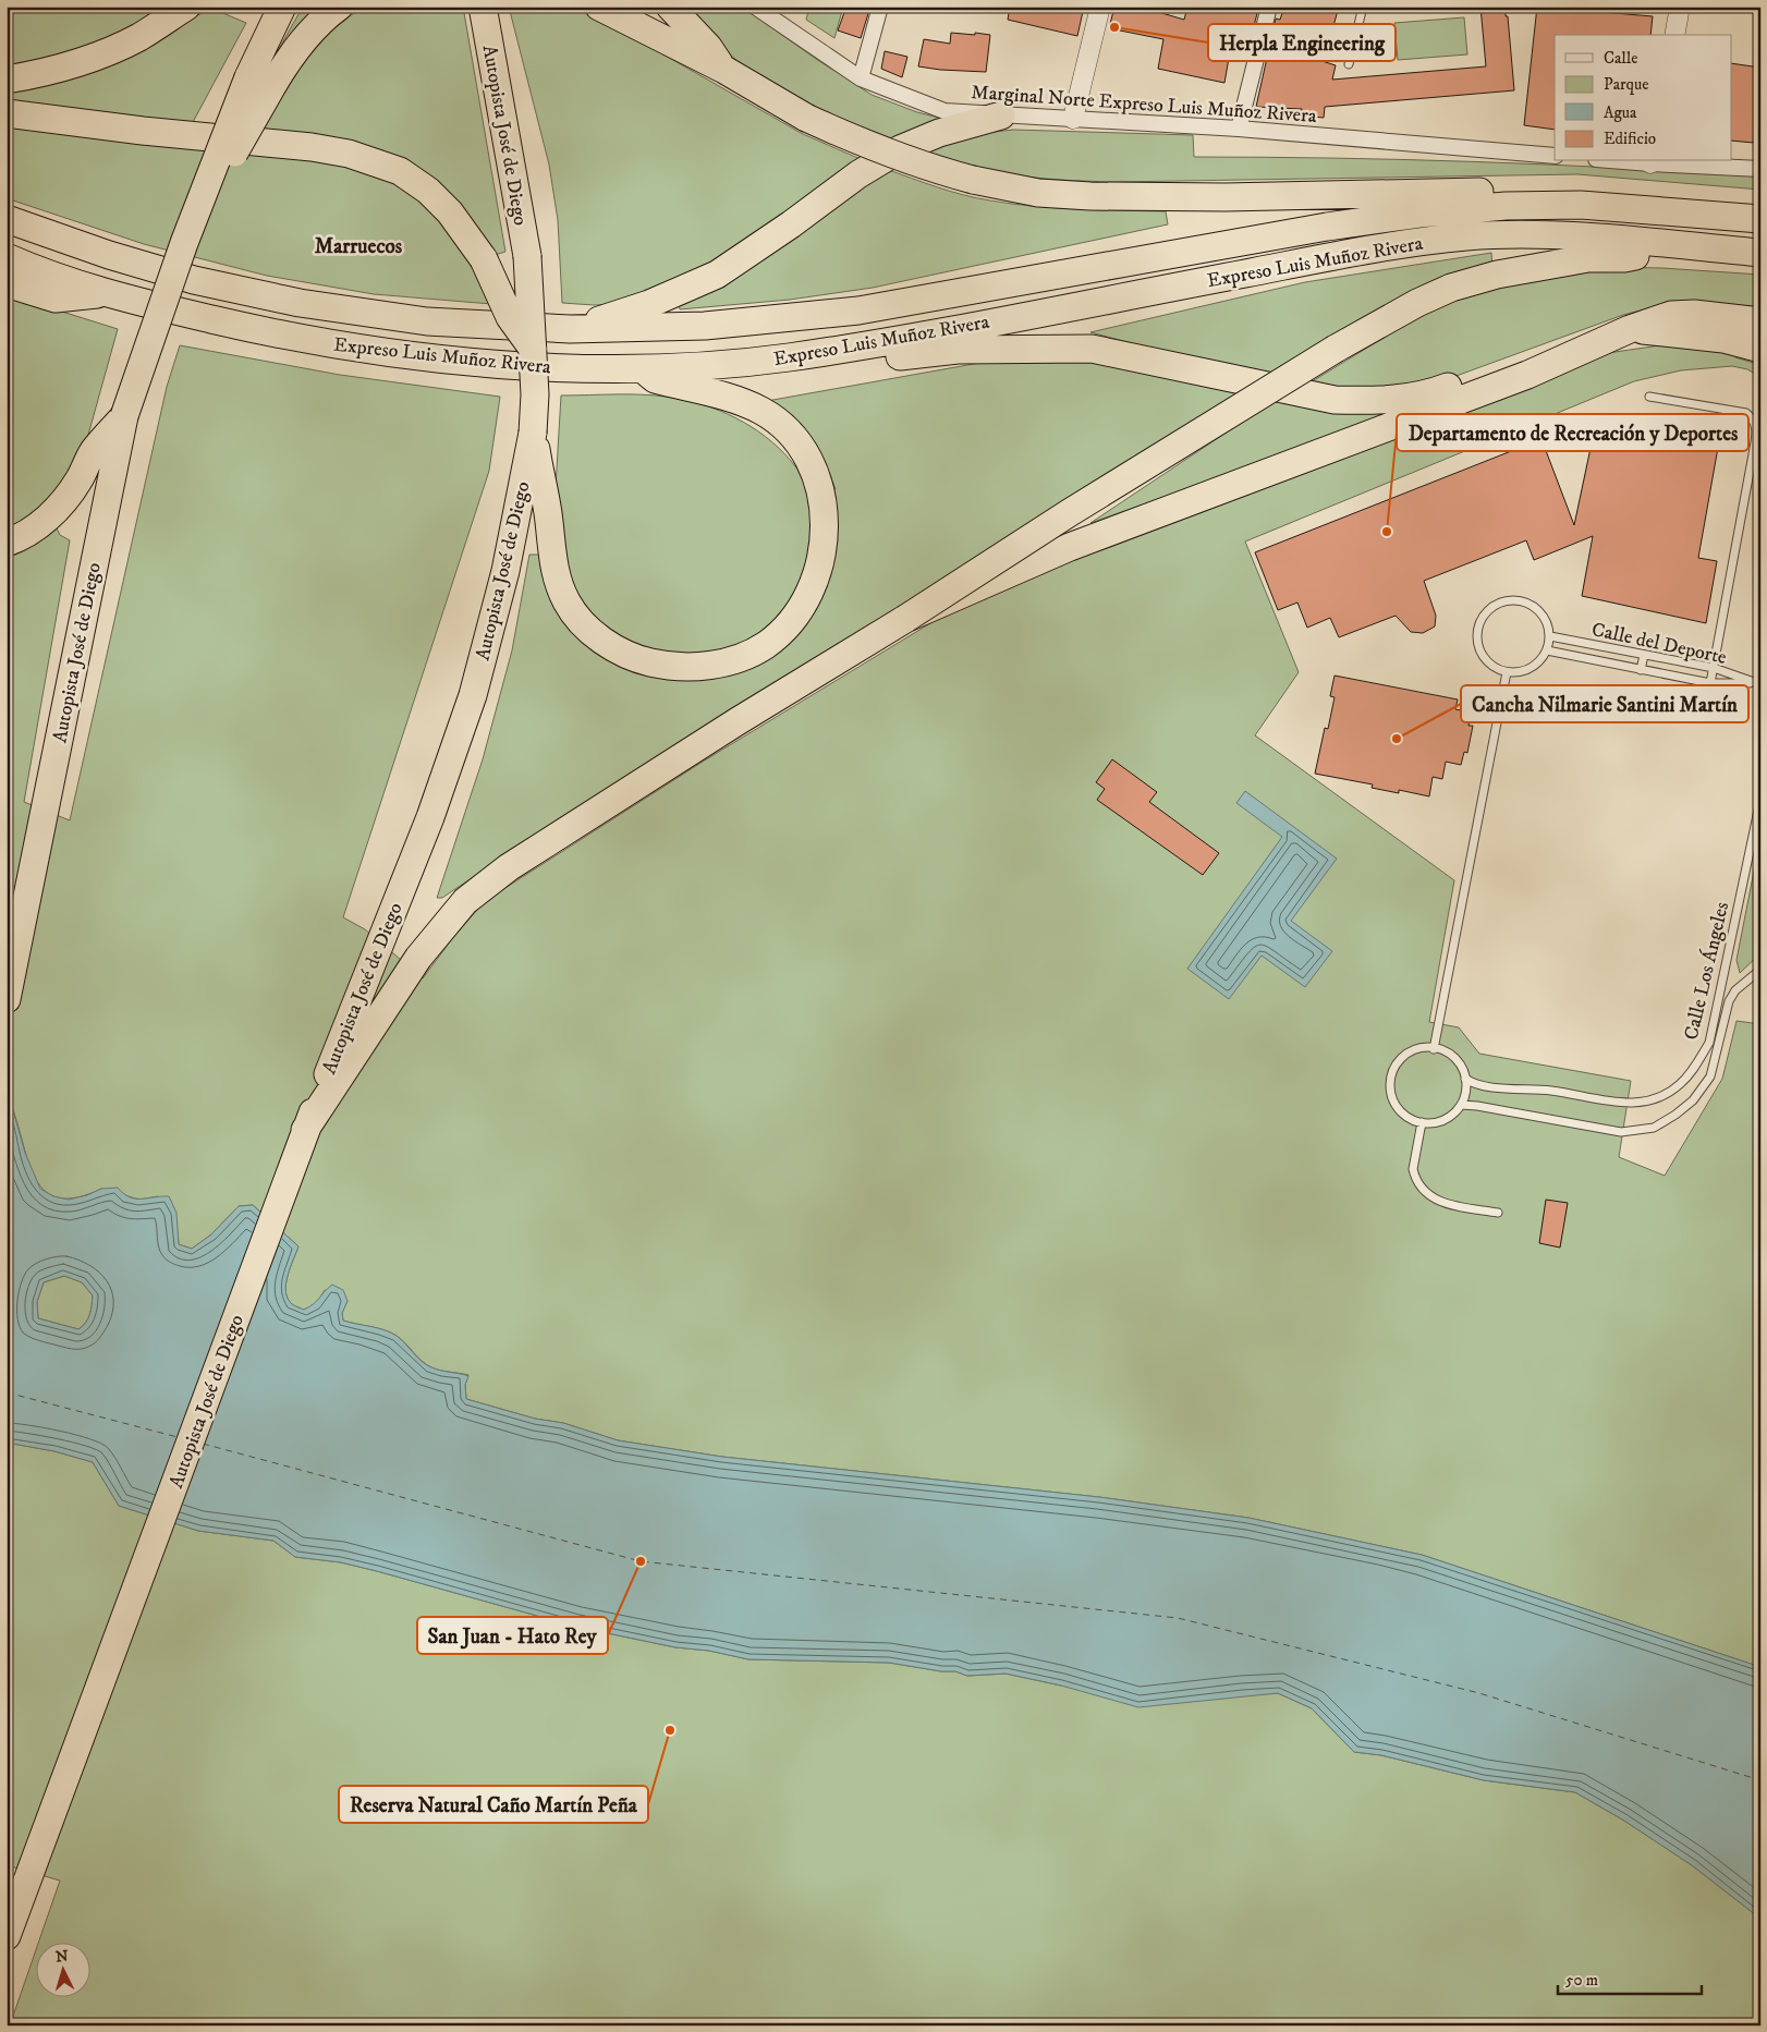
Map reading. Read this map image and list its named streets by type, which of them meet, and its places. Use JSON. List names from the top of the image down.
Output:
{
  "streets": {
    "highway": ["Autopista José de Diego", "Expreso Luis Muñoz Rivera"],
    "street": ["Marginal Norte Expreso Luis Muñoz Rivera"],
    "lane": ["Calle del Deporte", "Calle Los Ángeles"]
  },
  "districts": ["Marruecos"],
  "places": [
    "Herpla Engineering",
    "Departamento de Recreación y Deportes",
    "Cancha Nilmarie Santini Martín",
    "San Juan - Hato Rey",
    "Reserva Natural Caño Martín Peña"
  ],
  "legend": [
    "Calle",
    "Parque",
    "Agua",
    "Edificio"
  ],
  "scale_bar": "50 m",
  "north": "top"
}
